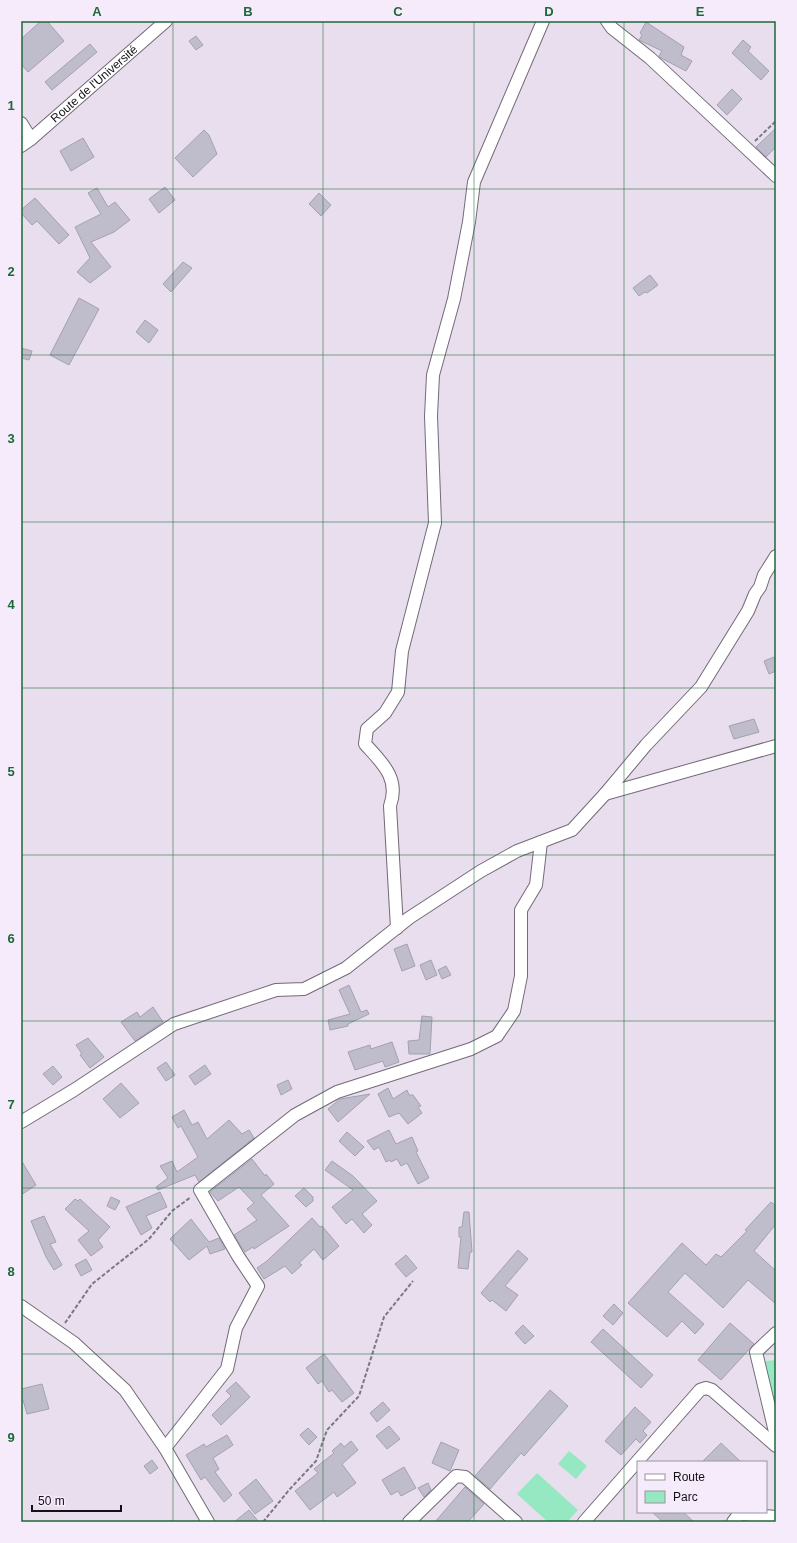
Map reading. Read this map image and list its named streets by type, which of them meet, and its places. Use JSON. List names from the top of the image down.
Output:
{
  "streets": {
    "street": ["Route de l'Université"]
  },
  "legend": ["Route", "Parc"],
  "scale_bar": "50 m",
  "grid": {
    "columns": [
      "A",
      "B",
      "C",
      "D",
      "E"
    ],
    "rows": [
      "1",
      "2",
      "3",
      "4",
      "5",
      "6",
      "7",
      "8",
      "9"
    ]
  }
}
